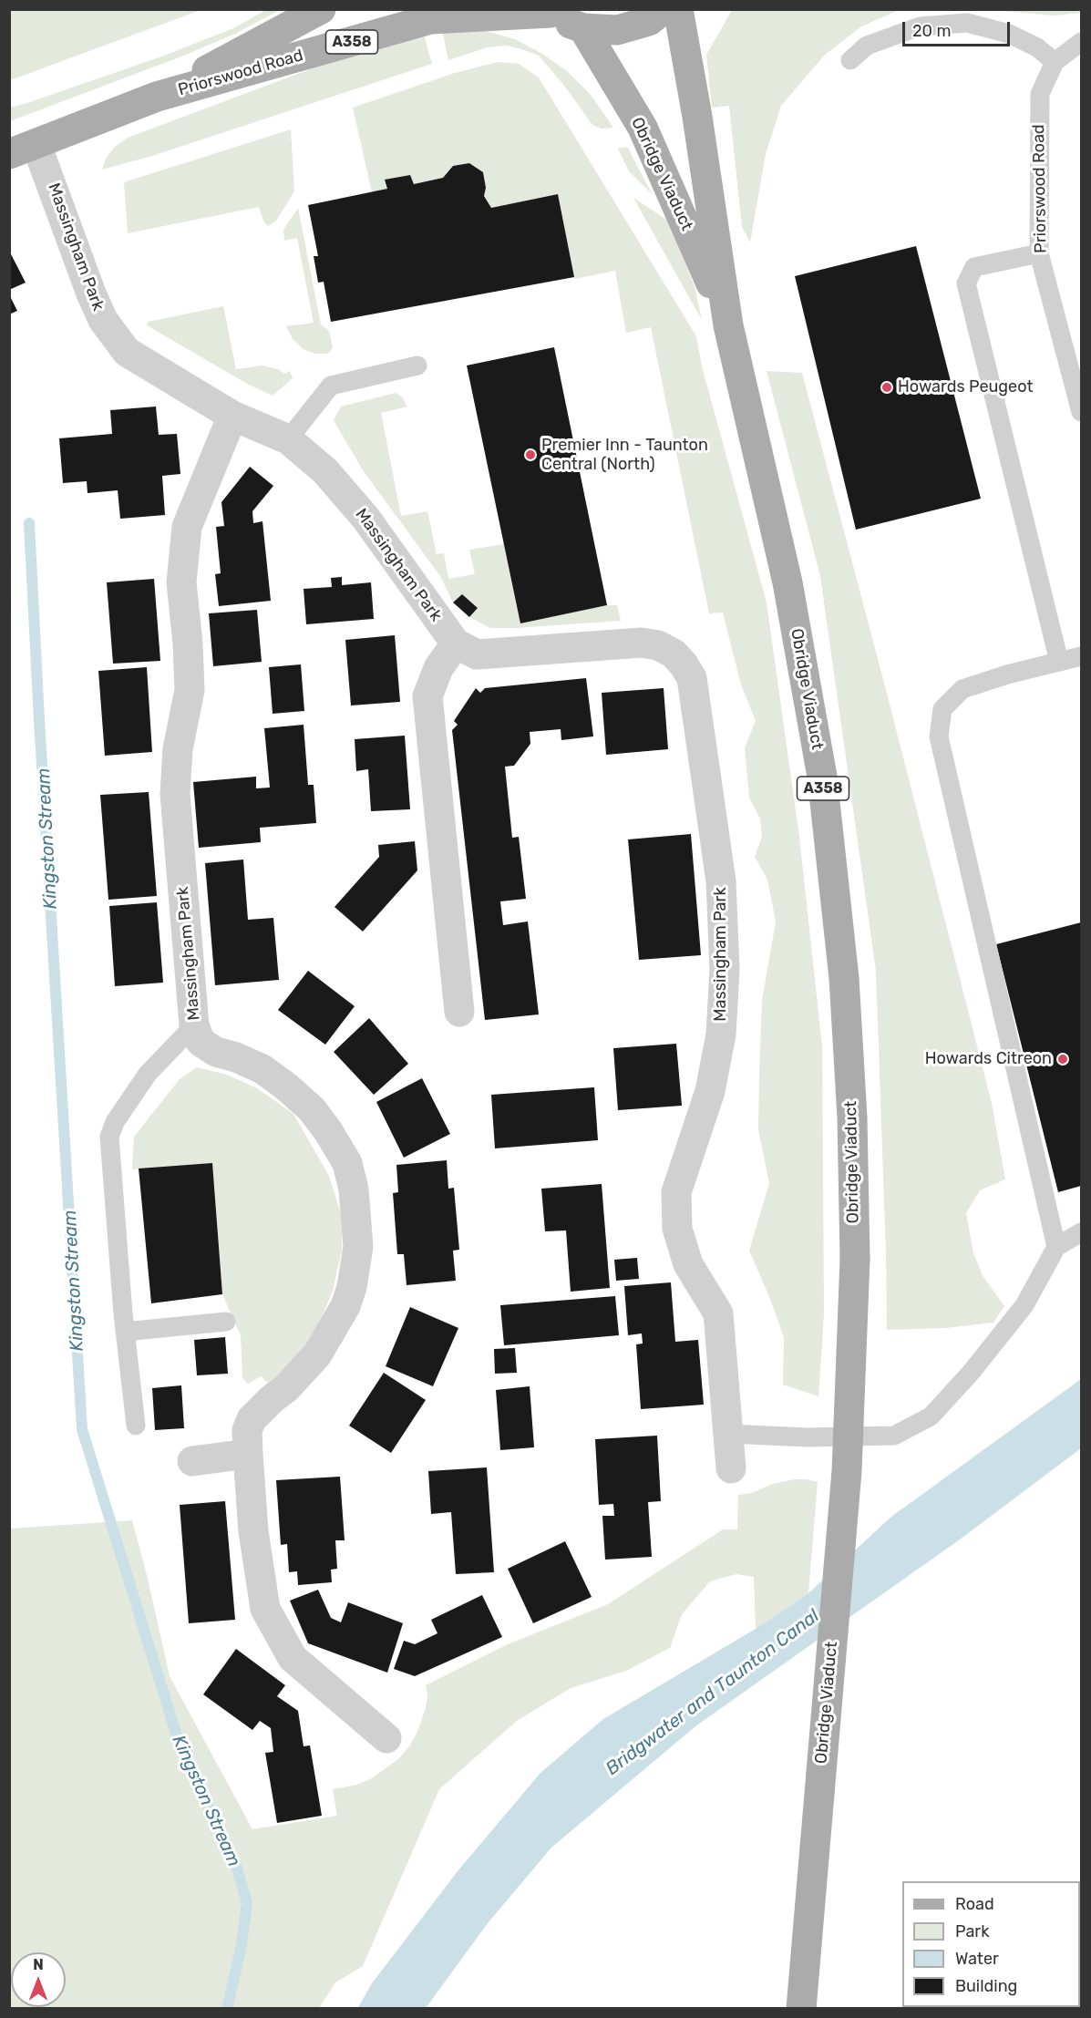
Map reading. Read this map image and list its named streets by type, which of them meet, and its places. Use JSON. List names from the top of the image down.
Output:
{
  "streets": {
    "main road": ["A358", "Priorswood Road", "Obridge Viaduct"],
    "street": ["Massingham Park"]
  },
  "crossings": [
    ["Priorswood Road", "Obridge Viaduct"],
    ["Priorswood Road", "Massingham Park"]
  ],
  "water": ["Kingston Stream", "Bridgwater and Taunton Canal"],
  "places": ["Howards Peugeot", "Premier Inn - Taunton Central (North)", "Howards Citreon"],
  "legend": [
    "Road",
    "Park",
    "Water",
    "Building"
  ],
  "scale_bar": "20 m",
  "north": "top"
}
